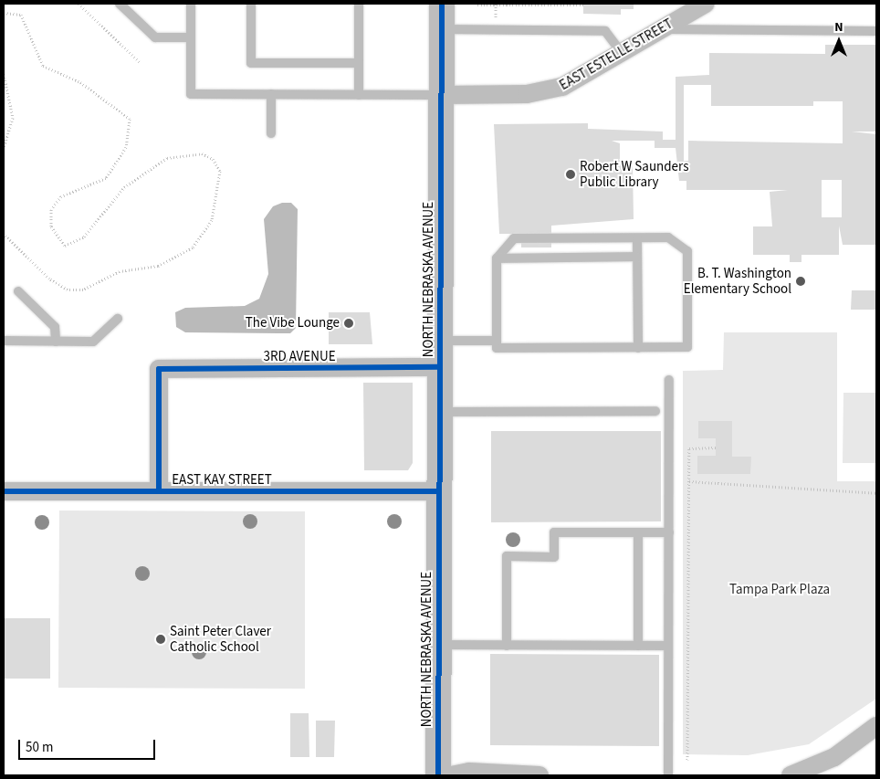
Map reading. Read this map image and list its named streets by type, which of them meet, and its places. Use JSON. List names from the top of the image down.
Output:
{
  "streets": {
    "main road": ["NORTH NEBRASKA AVENUE"],
    "street": ["EAST ESTELLE STREET", "3RD AVENUE", "EAST KAY STREET"]
  },
  "crossings": [
    ["EAST ESTELLE STREET", "NORTH NEBRASKA AVENUE"],
    ["NORTH NEBRASKA AVENUE", "3RD AVENUE"],
    ["NORTH NEBRASKA AVENUE", "EAST KAY STREET"],
    ["3RD AVENUE", "EAST KAY STREET"]
  ],
  "parks": ["Tampa Park Plaza"],
  "places": [
    "Robert W Saunders Public Library",
    "B. T. Washington Elementary School",
    "The Vibe Lounge",
    "Saint Peter Claver Catholic School"
  ],
  "scale_bar": "50 m",
  "north": "top"
}
